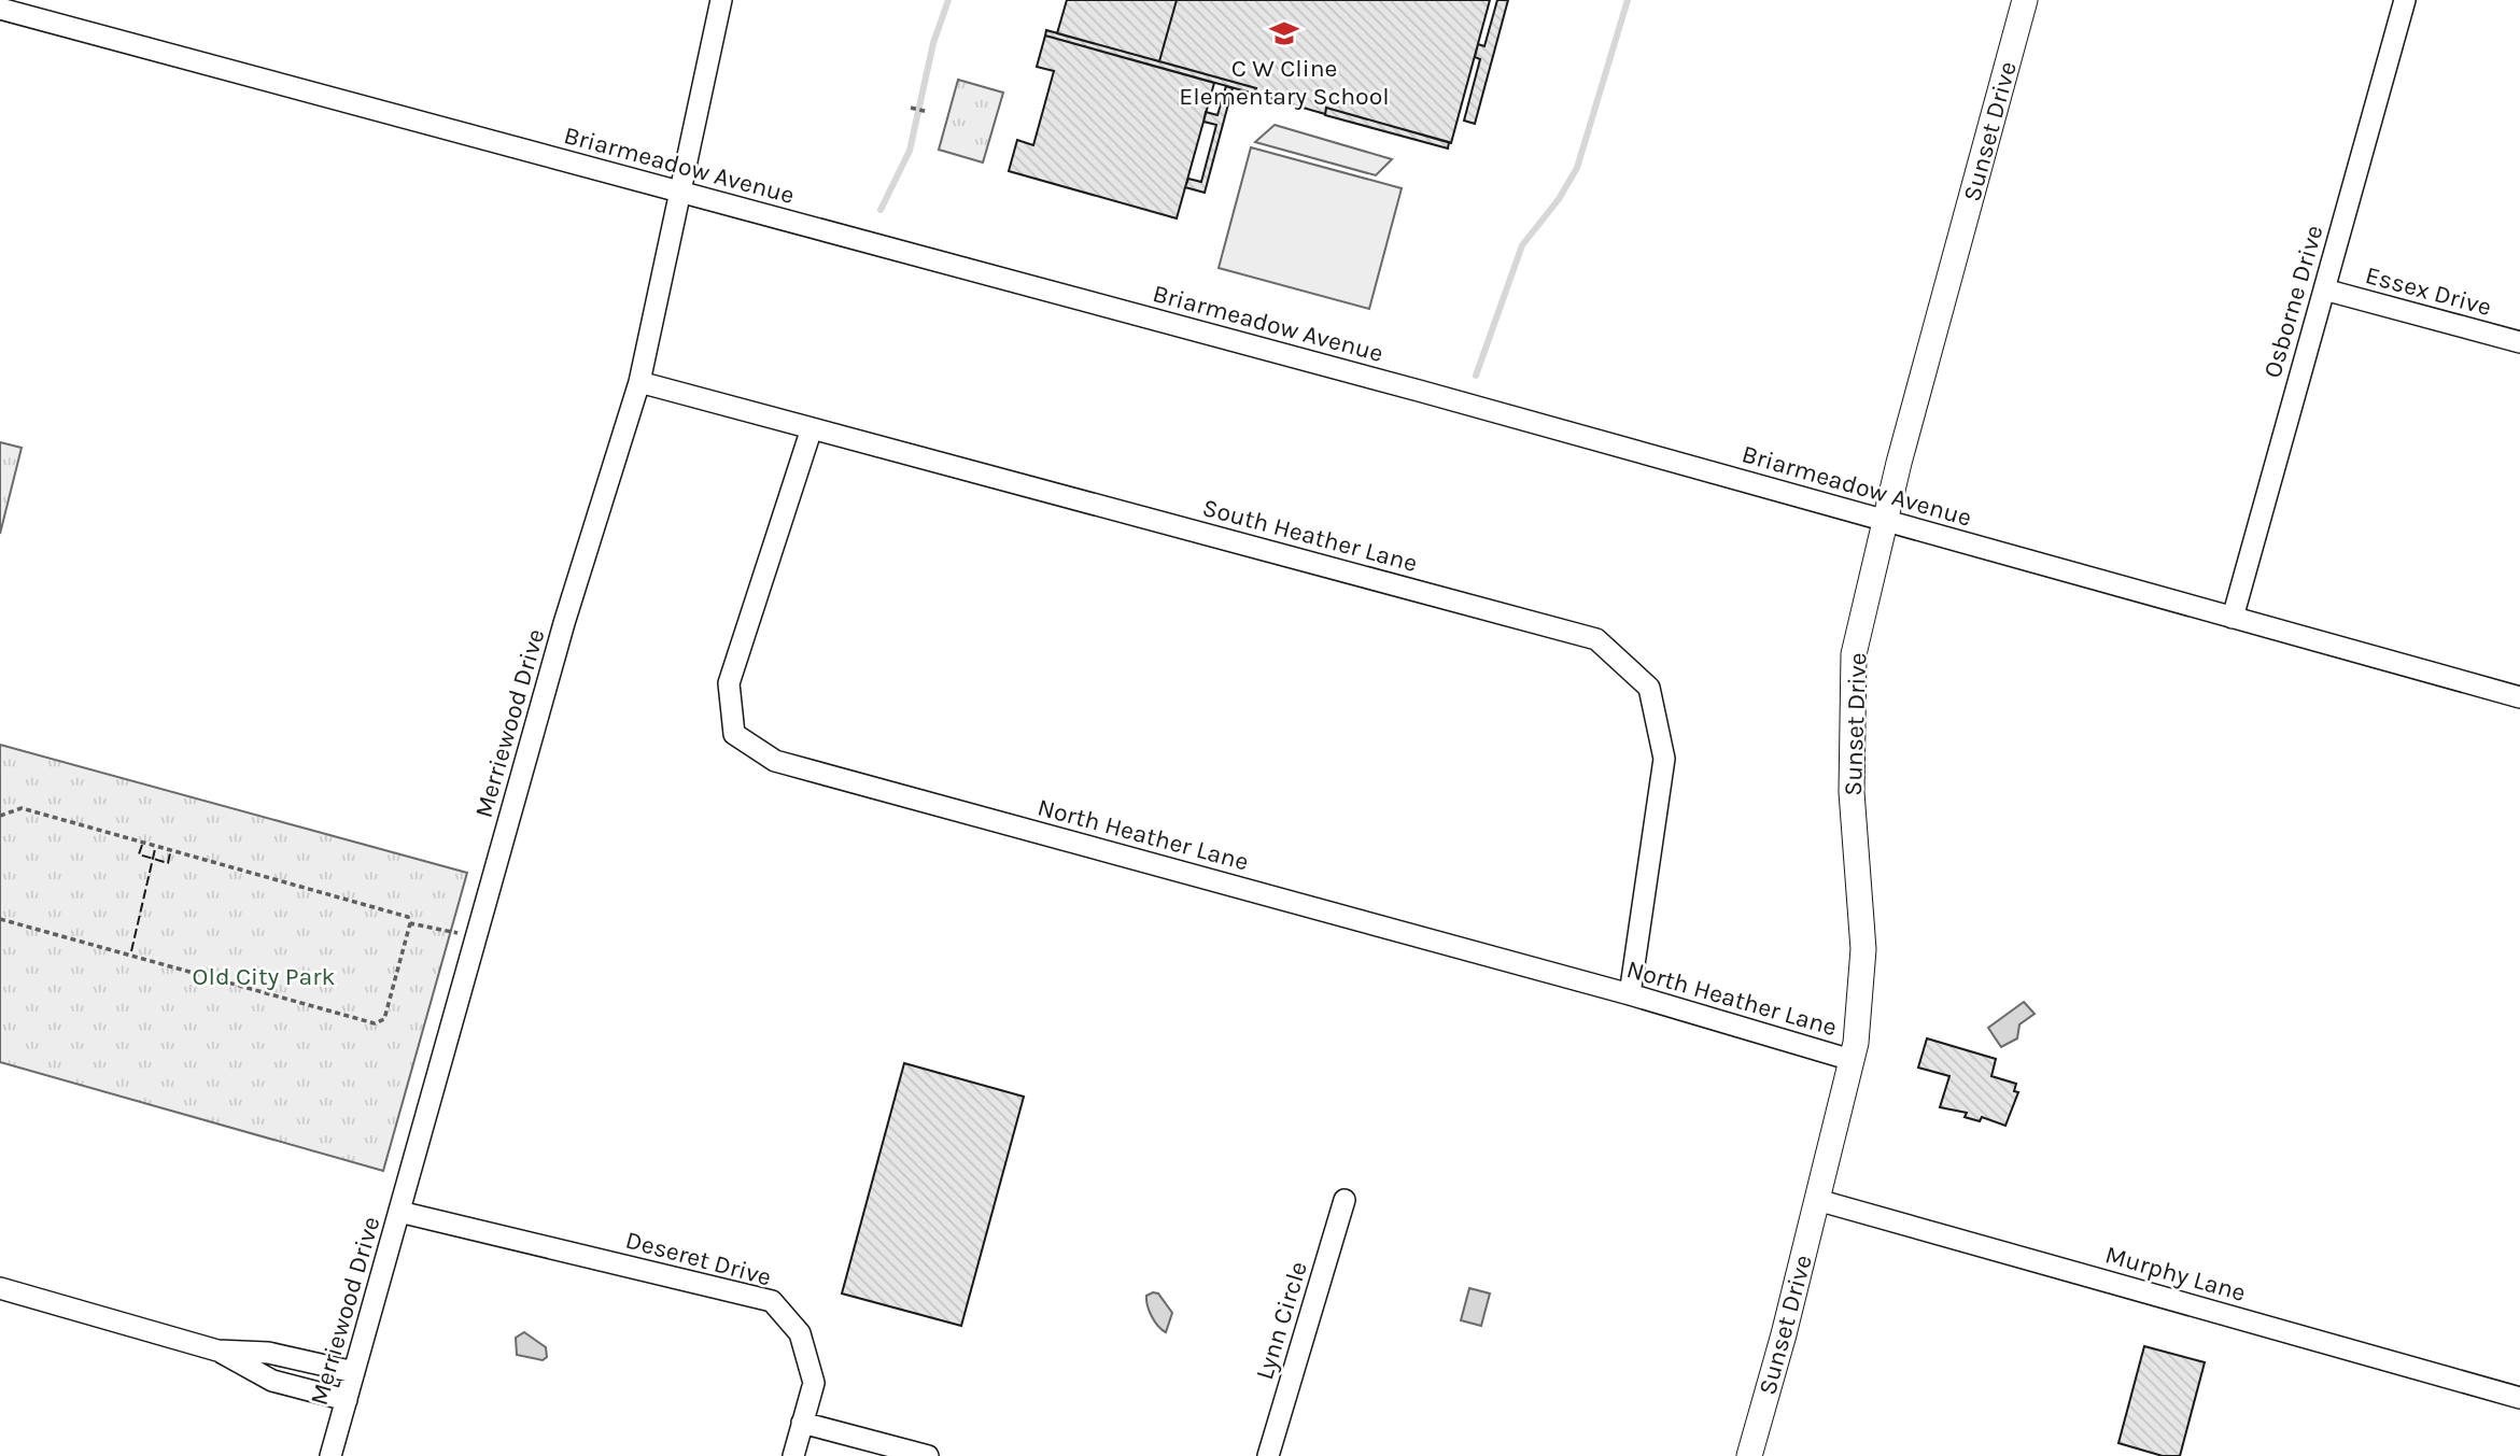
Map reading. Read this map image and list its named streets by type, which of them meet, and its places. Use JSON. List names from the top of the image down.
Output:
{
  "streets": {
    "street": [
      "Sunset Drive",
      "Briarmeadow Avenue",
      "Essex Drive",
      "Osborne Drive",
      "South Heather Lane",
      "Merriewood Drive",
      "North Heather Lane",
      "Deseret Drive",
      "Murphy Lane",
      "Lynn Circle"
    ]
  },
  "crossings": [
    ["Sunset Drive", "Briarmeadow Avenue"],
    ["Sunset Drive", "North Heather Lane"],
    ["Sunset Drive", "Murphy Lane"],
    ["Briarmeadow Avenue", "Osborne Drive"],
    ["Briarmeadow Avenue", "Merriewood Drive"],
    ["Essex Drive", "Osborne Drive"],
    ["South Heather Lane", "Merriewood Drive"],
    ["South Heather Lane", "North Heather Lane"],
    ["Merriewood Drive", "Deseret Drive"]
  ],
  "parks": ["Old City Park"],
  "places": {
    "school or university": ["C W Cline Elementary School"]
  }
}
